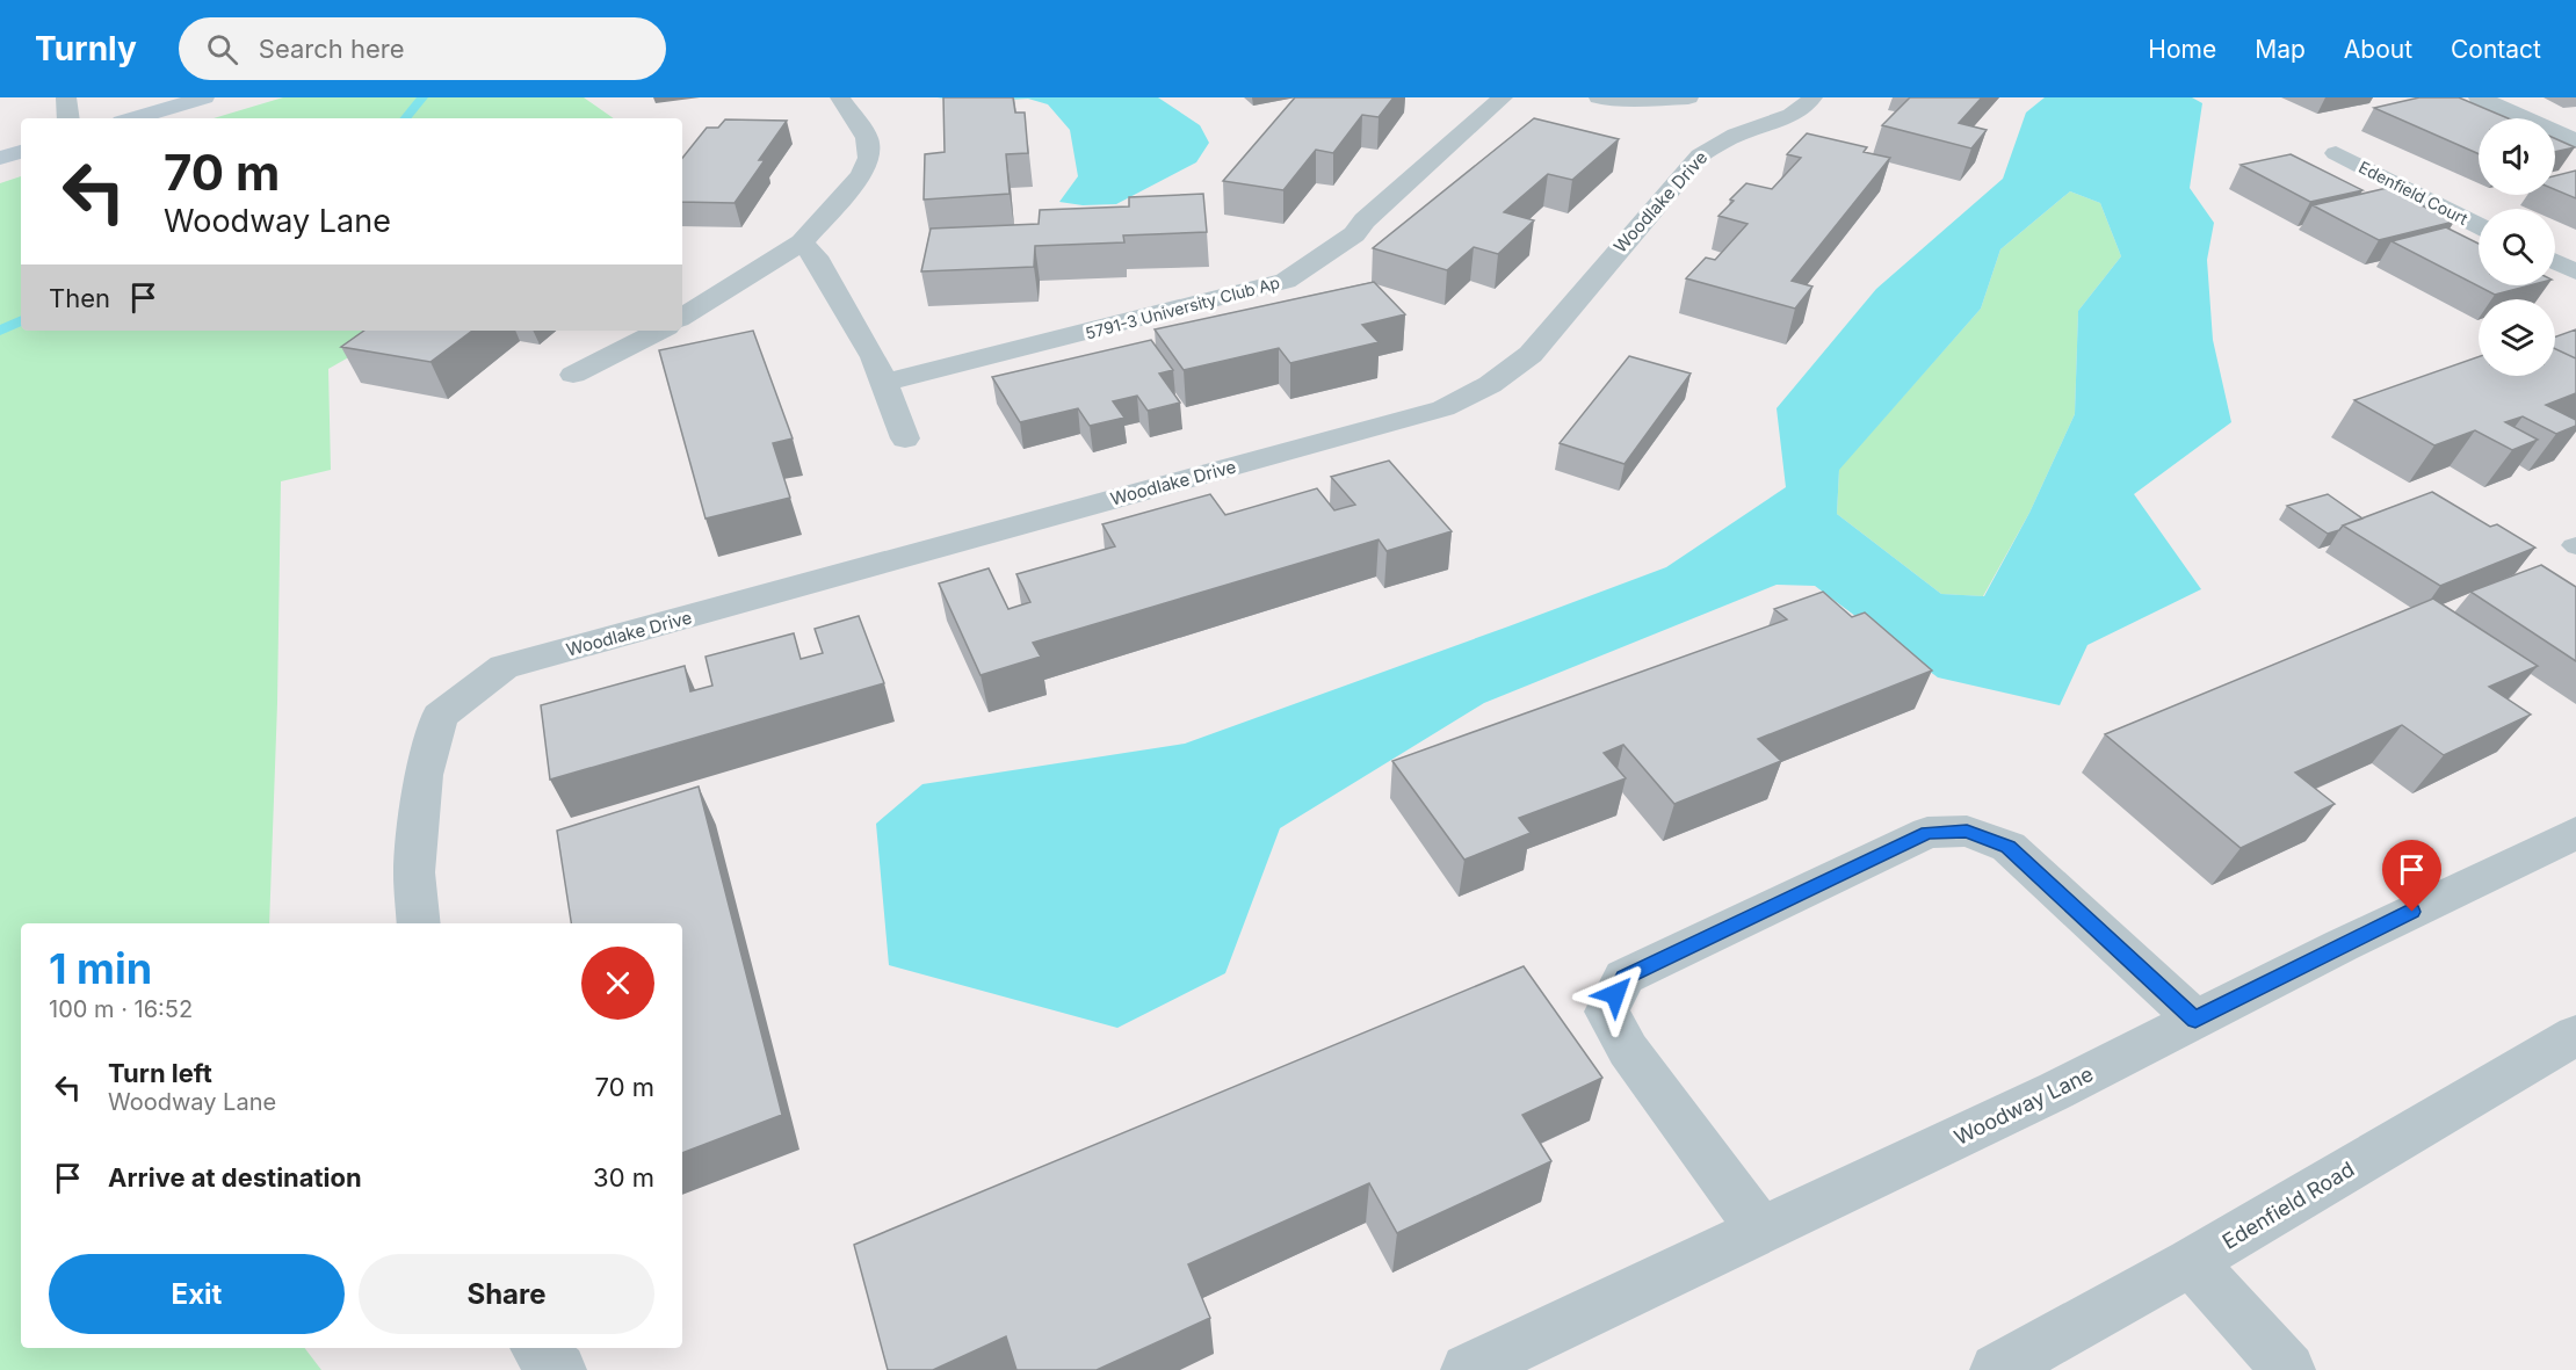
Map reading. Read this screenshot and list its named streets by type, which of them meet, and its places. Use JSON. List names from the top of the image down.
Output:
{
  "streets": {
    "street": [
      "Edenfield Court",
      "Woodlake Drive",
      "5791-3 University Club Ap",
      "Woodway Lane",
      "Edenfield Road"
    ]
  },
  "page": {
    "header": "Turnly",
    "search": "Search here",
    "nav": [
      "Home",
      "Map",
      "About",
      "Contact"
    ],
    "turn": ["70 m", "Woodway Lane"],
    "then": "Then",
    "heading": ["1 min", "100 m · 16:52"],
    "list": [
      {
        "name": "Turn left",
        "note": "Woodway Lane",
        "value": "70 m"
      },
      {
        "name": "Arrive at destination",
        "value": "30 m"
      }
    ],
    "buttons": ["Exit", "Share"]
  }
}
